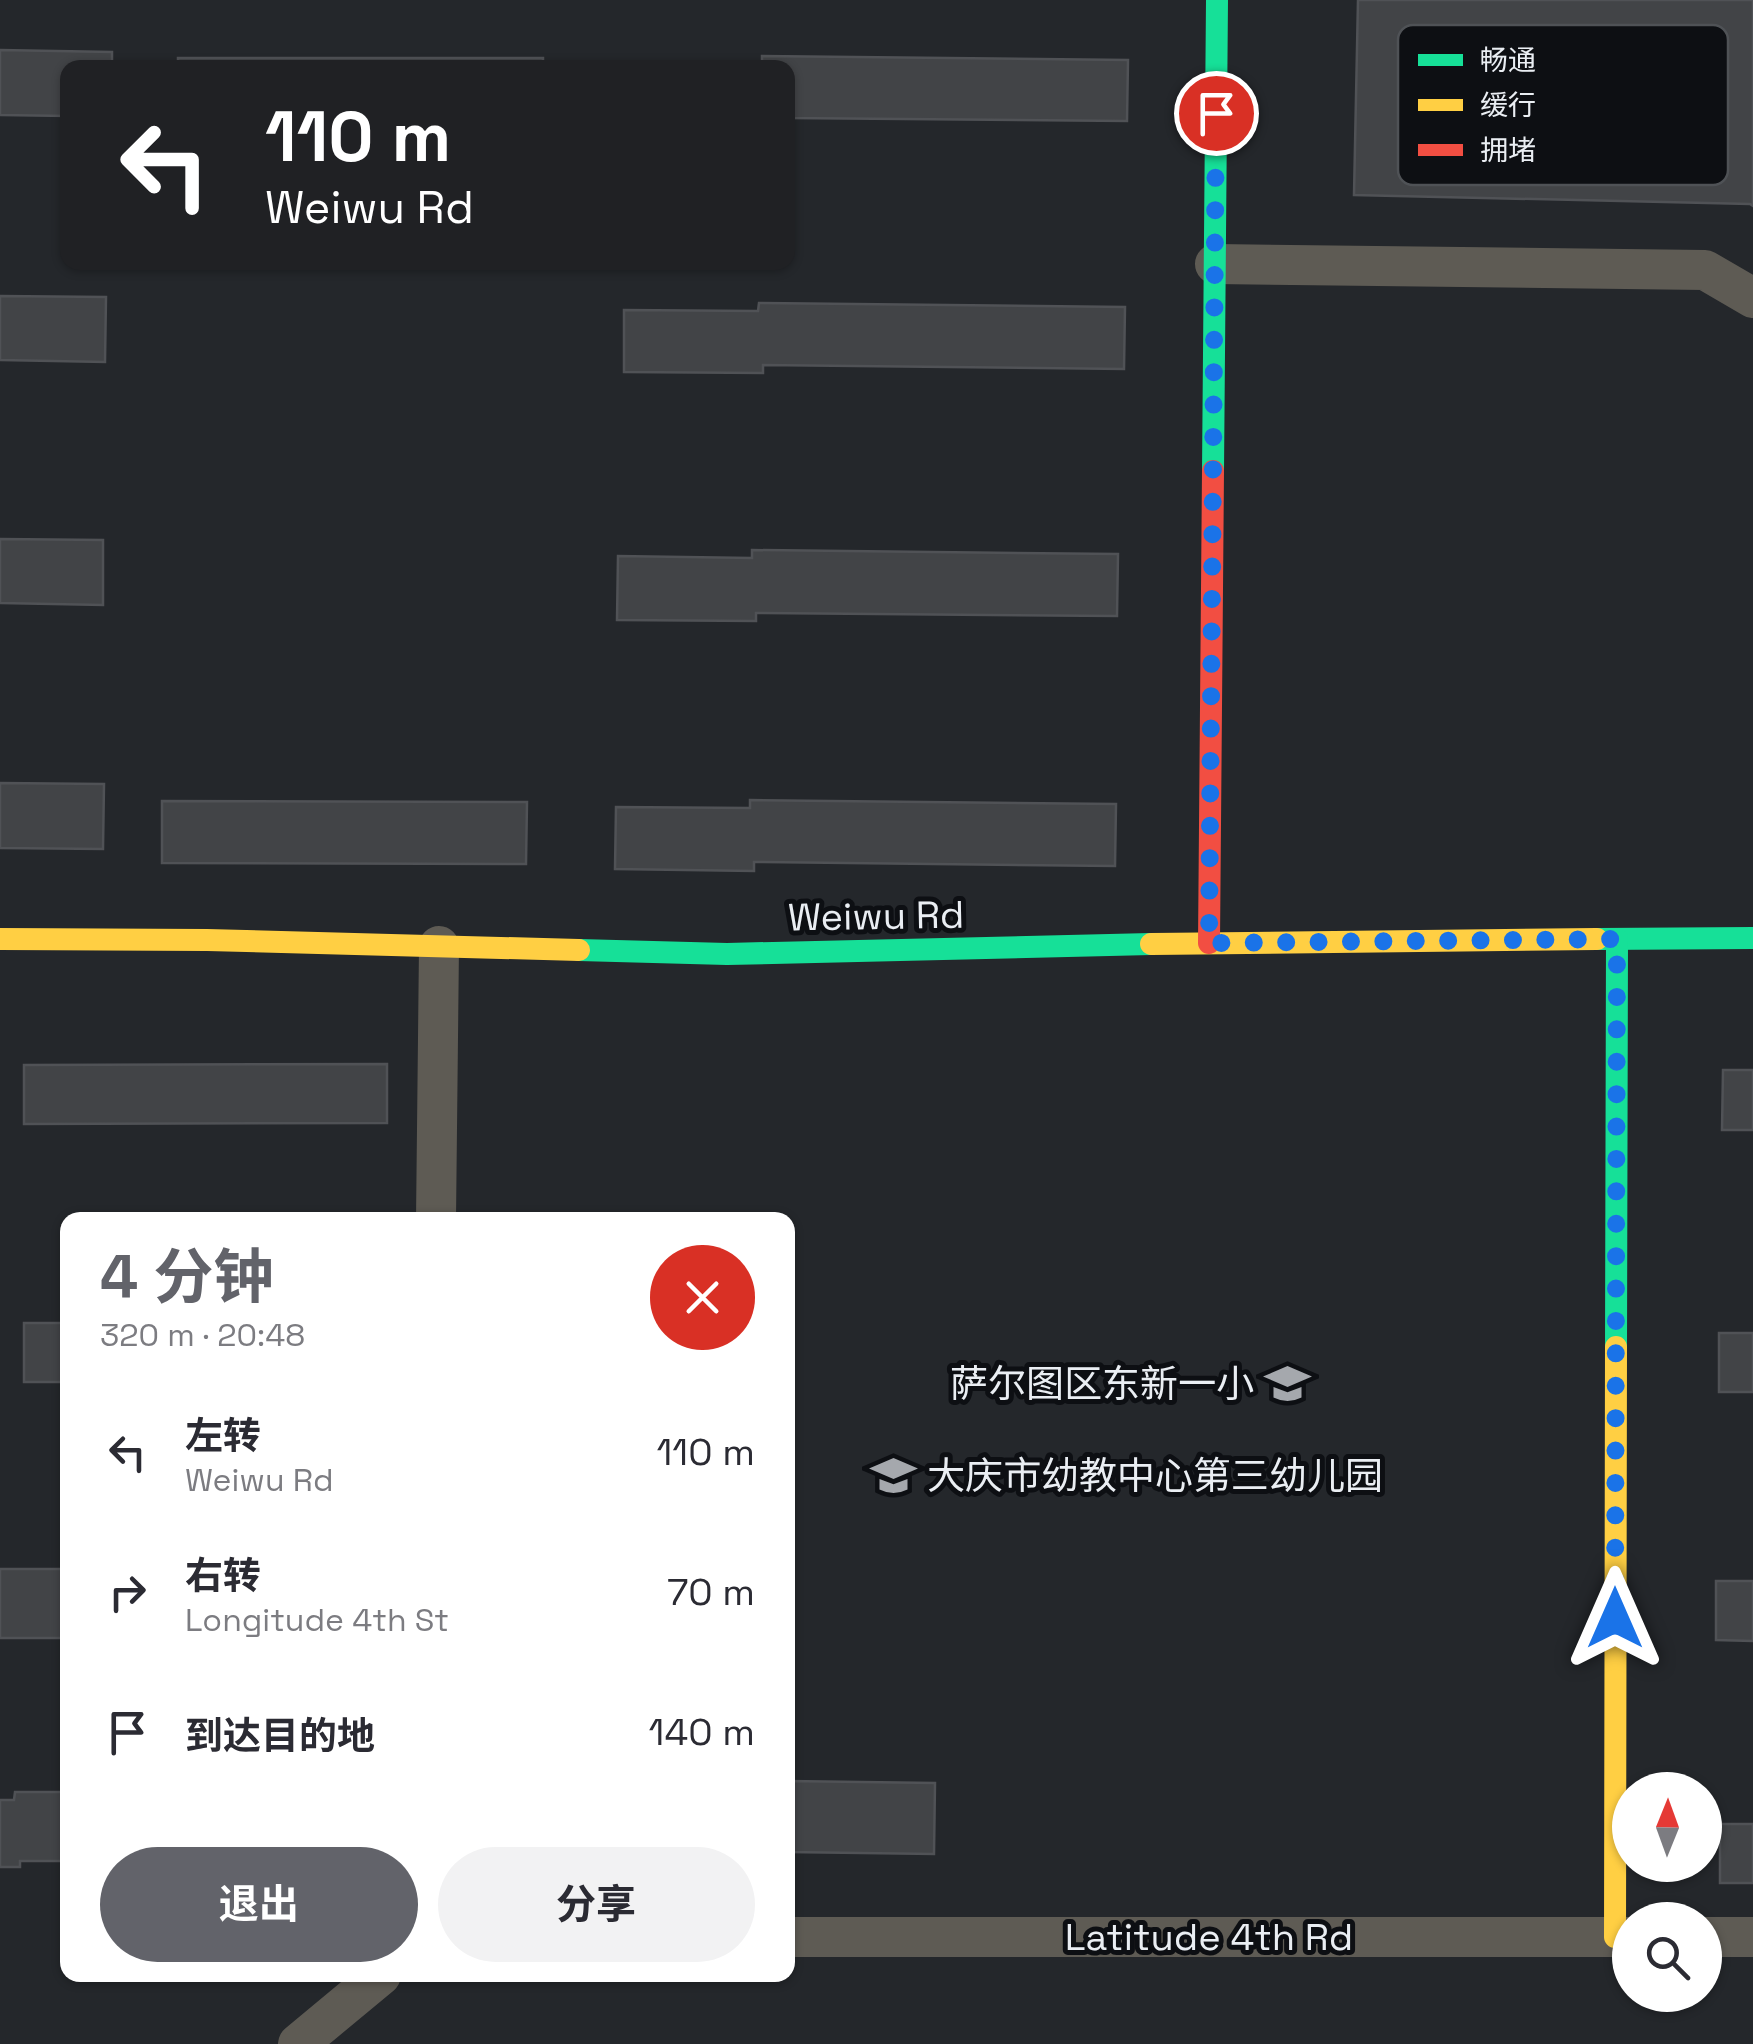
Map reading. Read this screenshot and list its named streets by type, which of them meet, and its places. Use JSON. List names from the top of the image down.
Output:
{
  "streets": {
    "street": ["Weiwu Rd", "Latitude 4th Rd"]
  },
  "places": {
    "school or university": ["萨尔图区东新一小", "大庆市幼教中心第三幼儿园"]
  },
  "legend": ["畅通", "缓行", "拥堵"],
  "north": "top",
  "page": {
    "turn": ["110 m", "Weiwu Rd"],
    "heading": ["4 分钟", "320 m · 20:48"],
    "list": [
      {
        "name": "左转",
        "note": "Weiwu Rd",
        "value": "110 m"
      },
      {
        "name": "右转",
        "note": "Longitude 4th St",
        "value": "70 m"
      },
      {
        "name": "到达目的地",
        "value": "140 m"
      }
    ],
    "buttons": ["退出", "分享"]
  }
}
